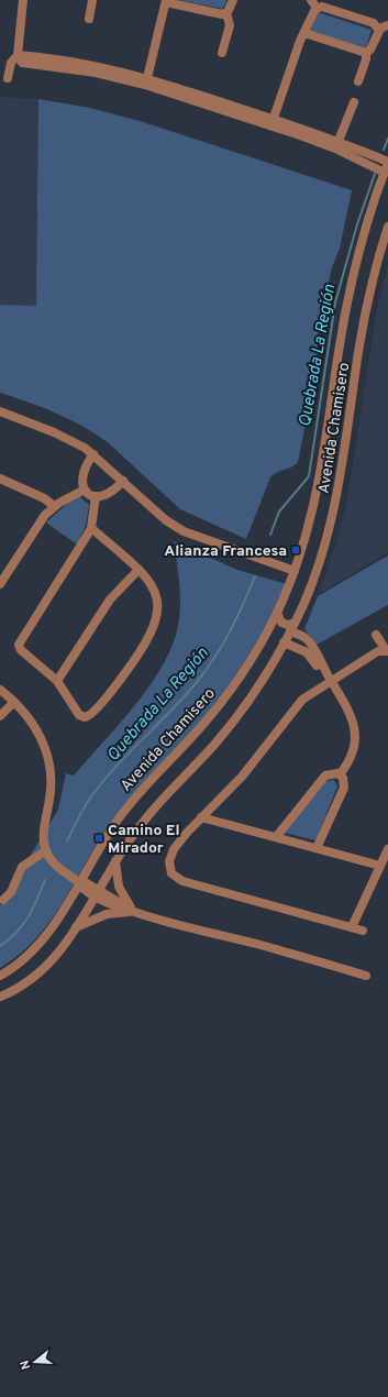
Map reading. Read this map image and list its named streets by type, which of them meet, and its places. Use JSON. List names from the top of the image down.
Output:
{
  "streets": {
    "street": ["Avenida Chamisero"]
  },
  "water": ["Quebrada La Región"],
  "places": {
    "transit": ["Alianza Francesa", "Camino El Mirador"]
  },
  "north": "left"
}
